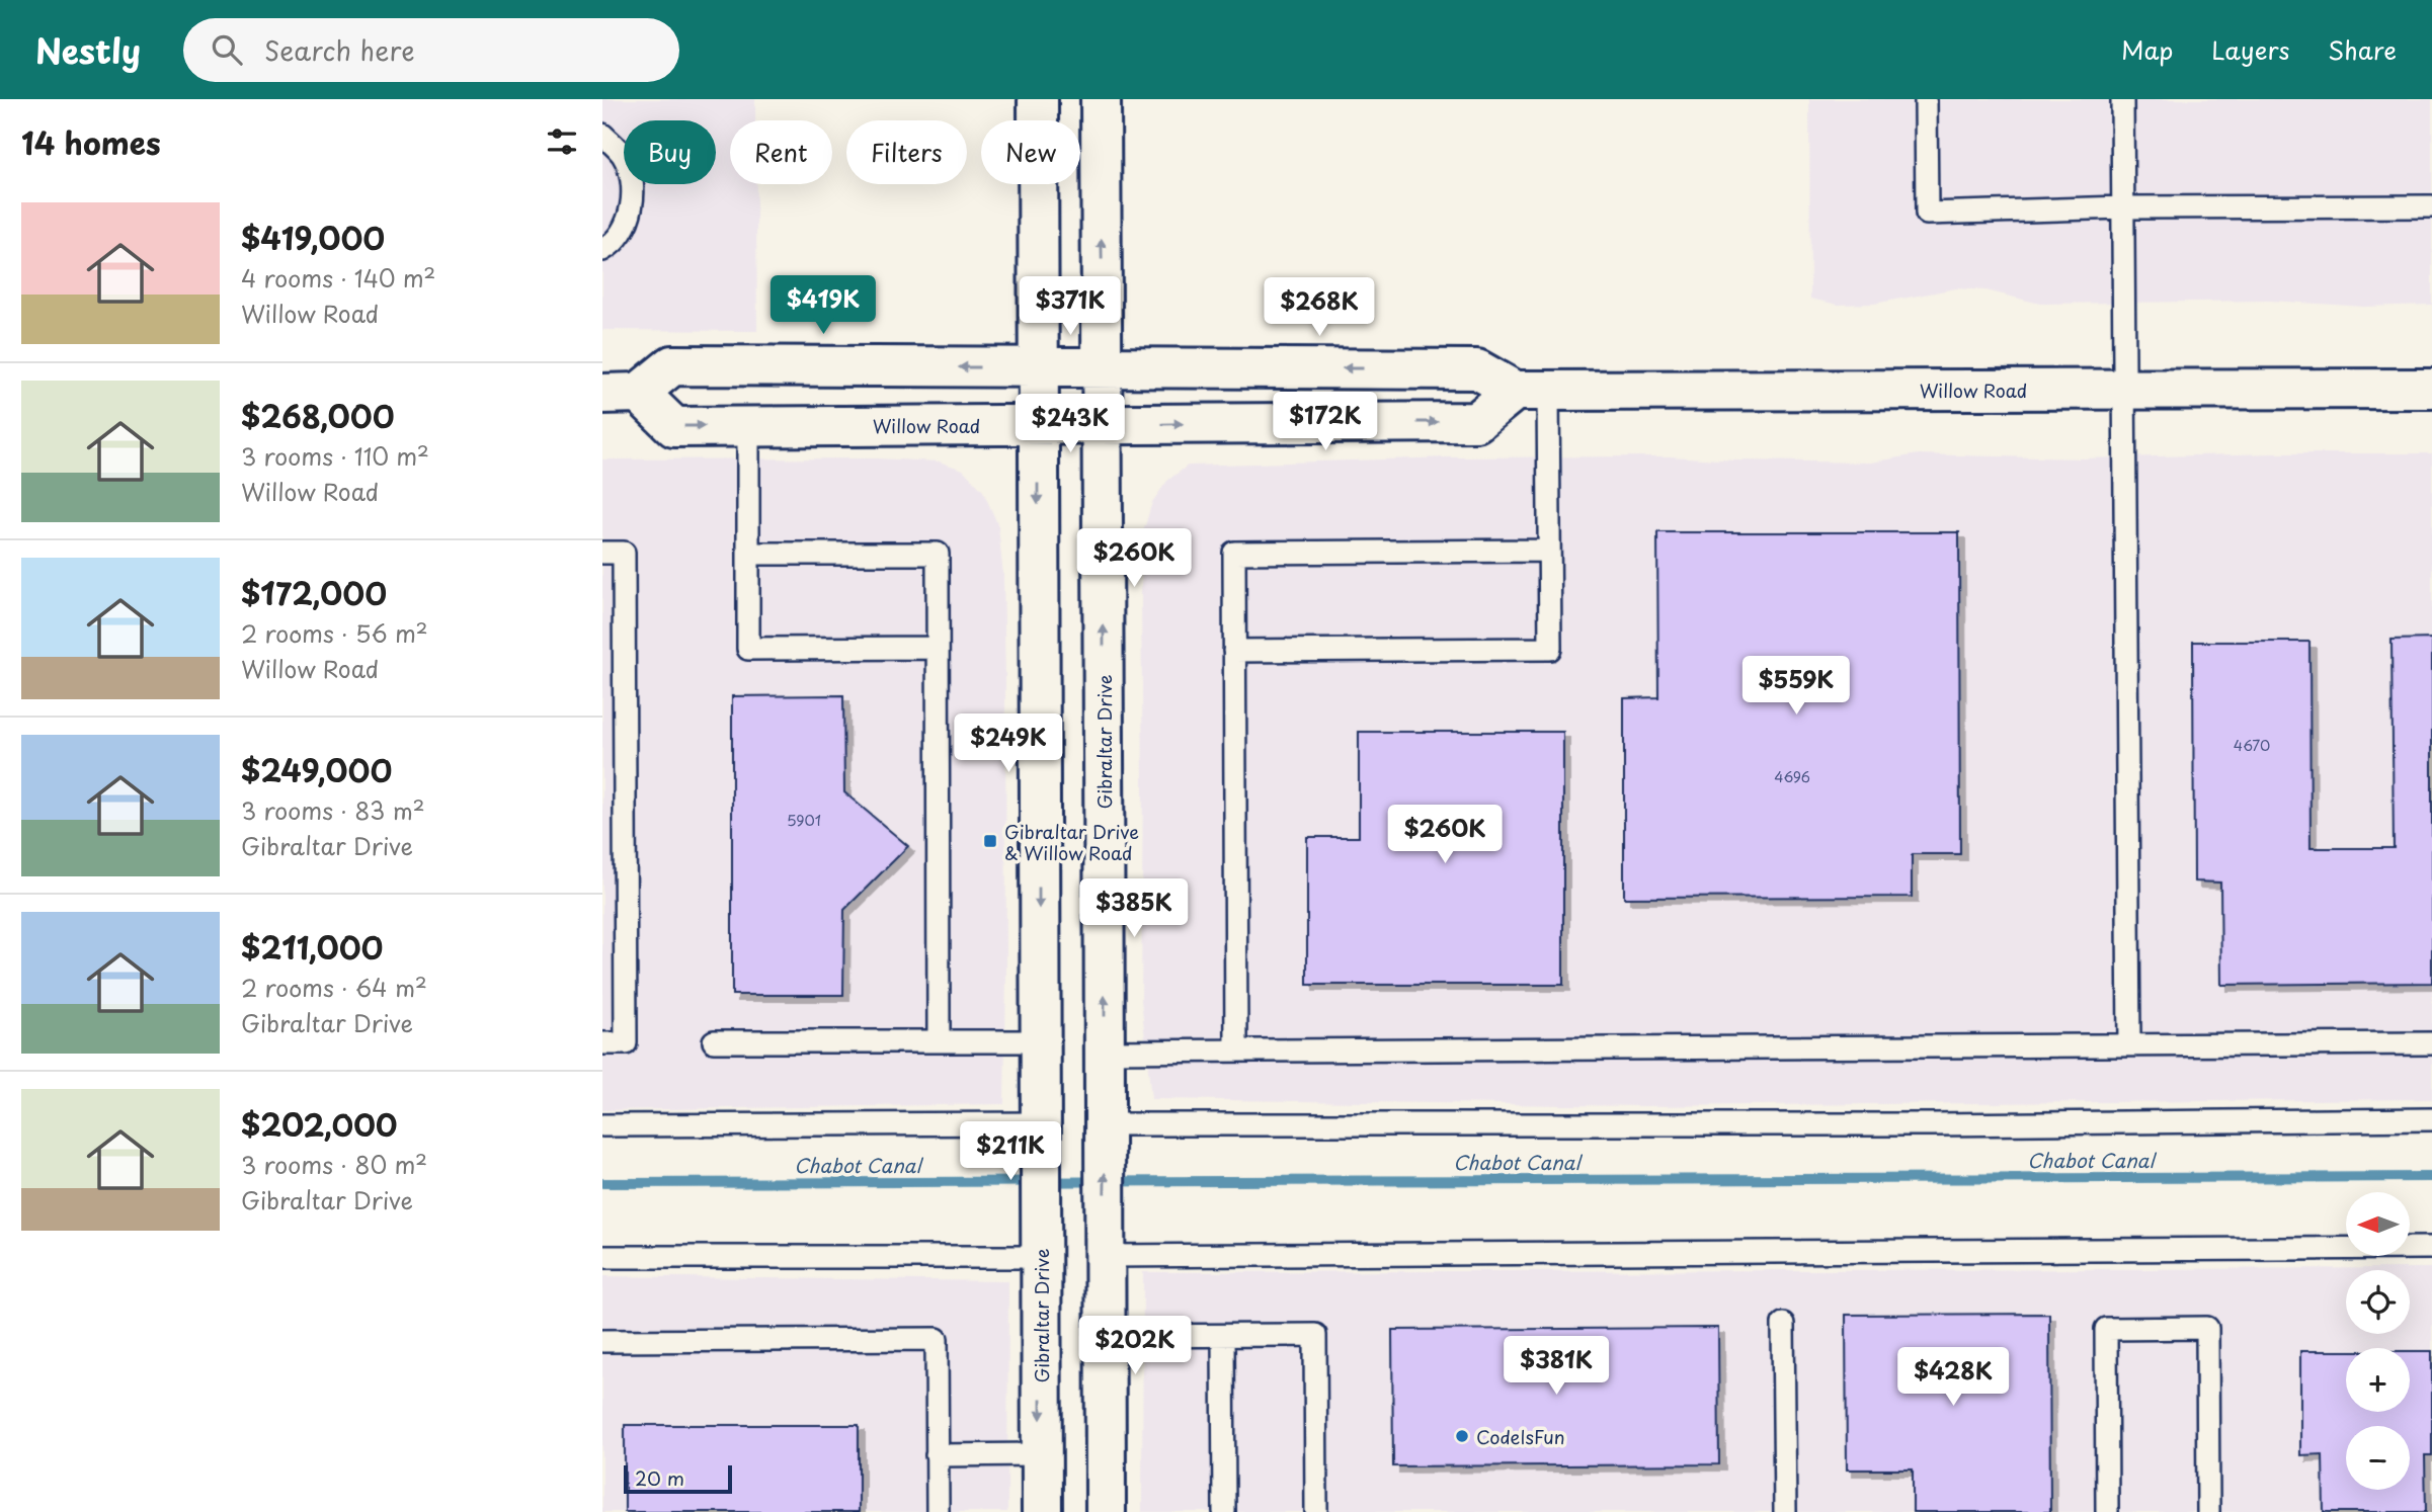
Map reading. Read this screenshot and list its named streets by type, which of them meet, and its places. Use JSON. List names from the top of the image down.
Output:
{
  "streets": {
    "street": ["Willow Road", "Gibraltar Drive"]
  },
  "crossings": [
    ["Willow Road", "Gibraltar Drive"]
  ],
  "water": ["Chabot Canal"],
  "places": {
    "transit": ["Gibraltar Drive & Willow Road"],
    "other": ["CodeIsFun"]
  },
  "house_numbers": ["4670", "4696", "5901"],
  "scale_bar": "20 m",
  "north": "left",
  "page": {
    "header": "Nestly",
    "search": "Search here",
    "nav": ["Map", "Layers", "Share"],
    "heading": "14 homes",
    "chip": [
      "Buy",
      "Rent",
      "Filters",
      "New"
    ],
    "list": [
      {
        "name": "$419,000",
        "note": "4 rooms · 140 m² · Willow Road"
      },
      {
        "name": "$268,000",
        "note": "3 rooms · 110 m² · Willow Road"
      },
      {
        "name": "$172,000",
        "note": "2 rooms · 56 m² · Willow Road"
      },
      {
        "name": "$249,000",
        "note": "3 rooms · 83 m² · Gibraltar Drive"
      },
      {
        "name": "$211,000",
        "note": "2 rooms · 64 m² · Gibraltar Drive"
      },
      {
        "name": "$202,000",
        "note": "3 rooms · 80 m² · Gibraltar Drive"
      }
    ],
    "price": [
      "$419K",
      "$371K",
      "$268K",
      "$172K",
      "$243K",
      "$260K",
      "$559K",
      "$249K",
      "$260K",
      "$385K",
      "$211K",
      "$202K",
      "$381K",
      "$428K"
    ],
    "map_buttons": ["+", "−"],
    "scale": "20 m"
  }
}
